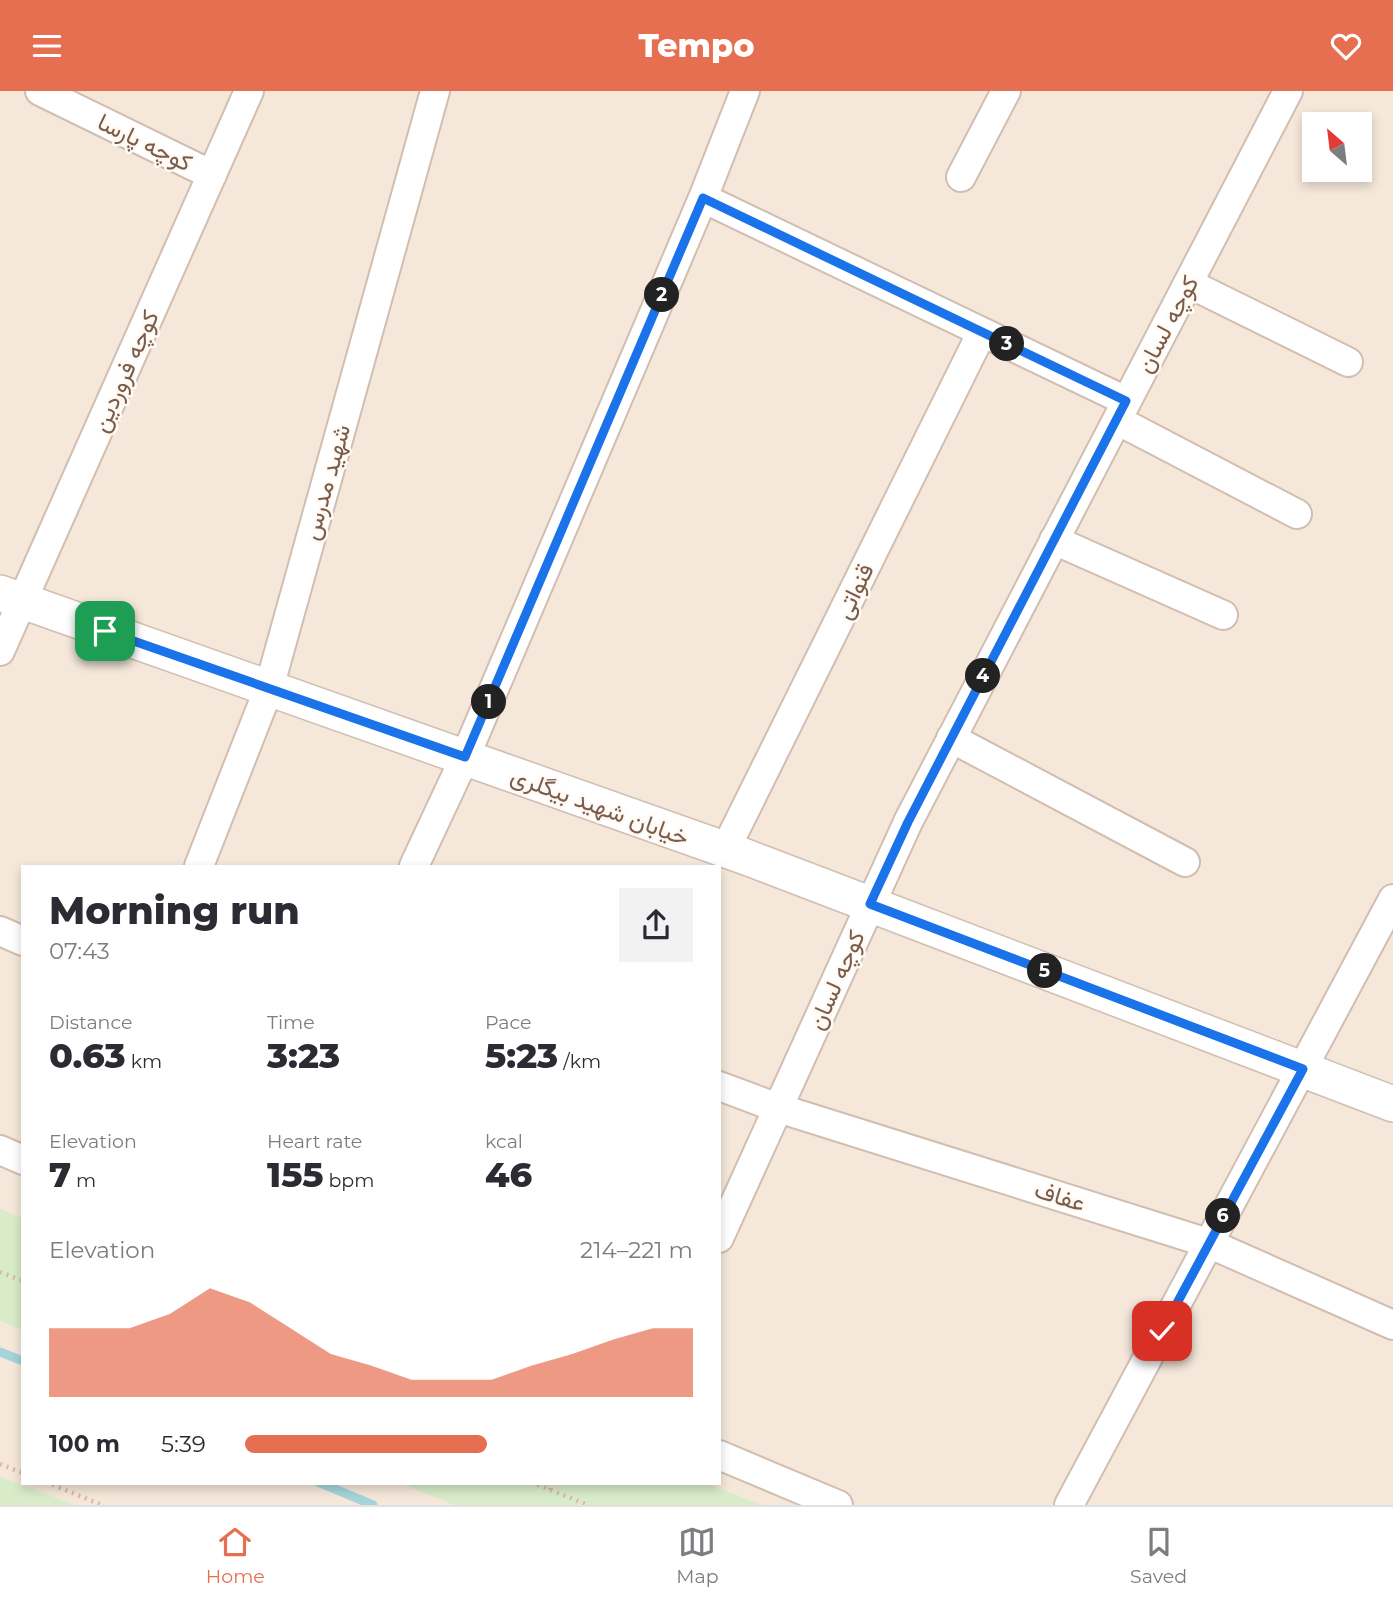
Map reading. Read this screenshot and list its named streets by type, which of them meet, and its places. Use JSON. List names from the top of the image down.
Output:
{
  "streets": {
    "street": [
      "کوچه پارسا",
      "کوچه لسان",
      "کوچه فروردین",
      "شهید مدرس",
      "قنواتی",
      "خیابان شهید بیگلری",
      "عفاف"
    ]
  },
  "crossings": [
    ["کوچه پارسا", "کوچه فروردین"],
    ["کوچه لسان", "خیابان شهید بیگلری"],
    ["کوچه لسان", "عفاف"],
    ["کوچه فروردین", "خیابان شهید بیگلری"],
    ["شهید مدرس", "خیابان شهید بیگلری"],
    ["قنواتی", "خیابان شهید بیگلری"]
  ],
  "north": "top left",
  "page": {
    "header": "Tempo",
    "pins": [
      "2",
      "3",
      "4",
      "1",
      "5",
      "6"
    ],
    "heading": ["Morning run", "07:43"],
    "stats": [
      ["Distance", "0.63 km"],
      ["Time", "3:23"],
      ["Pace", "5:23 /km"],
      ["Elevation", "7 m"],
      ["Heart rate", "155 bpm"],
      ["kcal", "46"]
    ],
    "chart": ["Elevation", "214–221 m"],
    "list": [
      {
        "name": "100 m",
        "note": "5:39"
      }
    ],
    "tabs": ["Home", "Map", "Saved"]
  }
}
